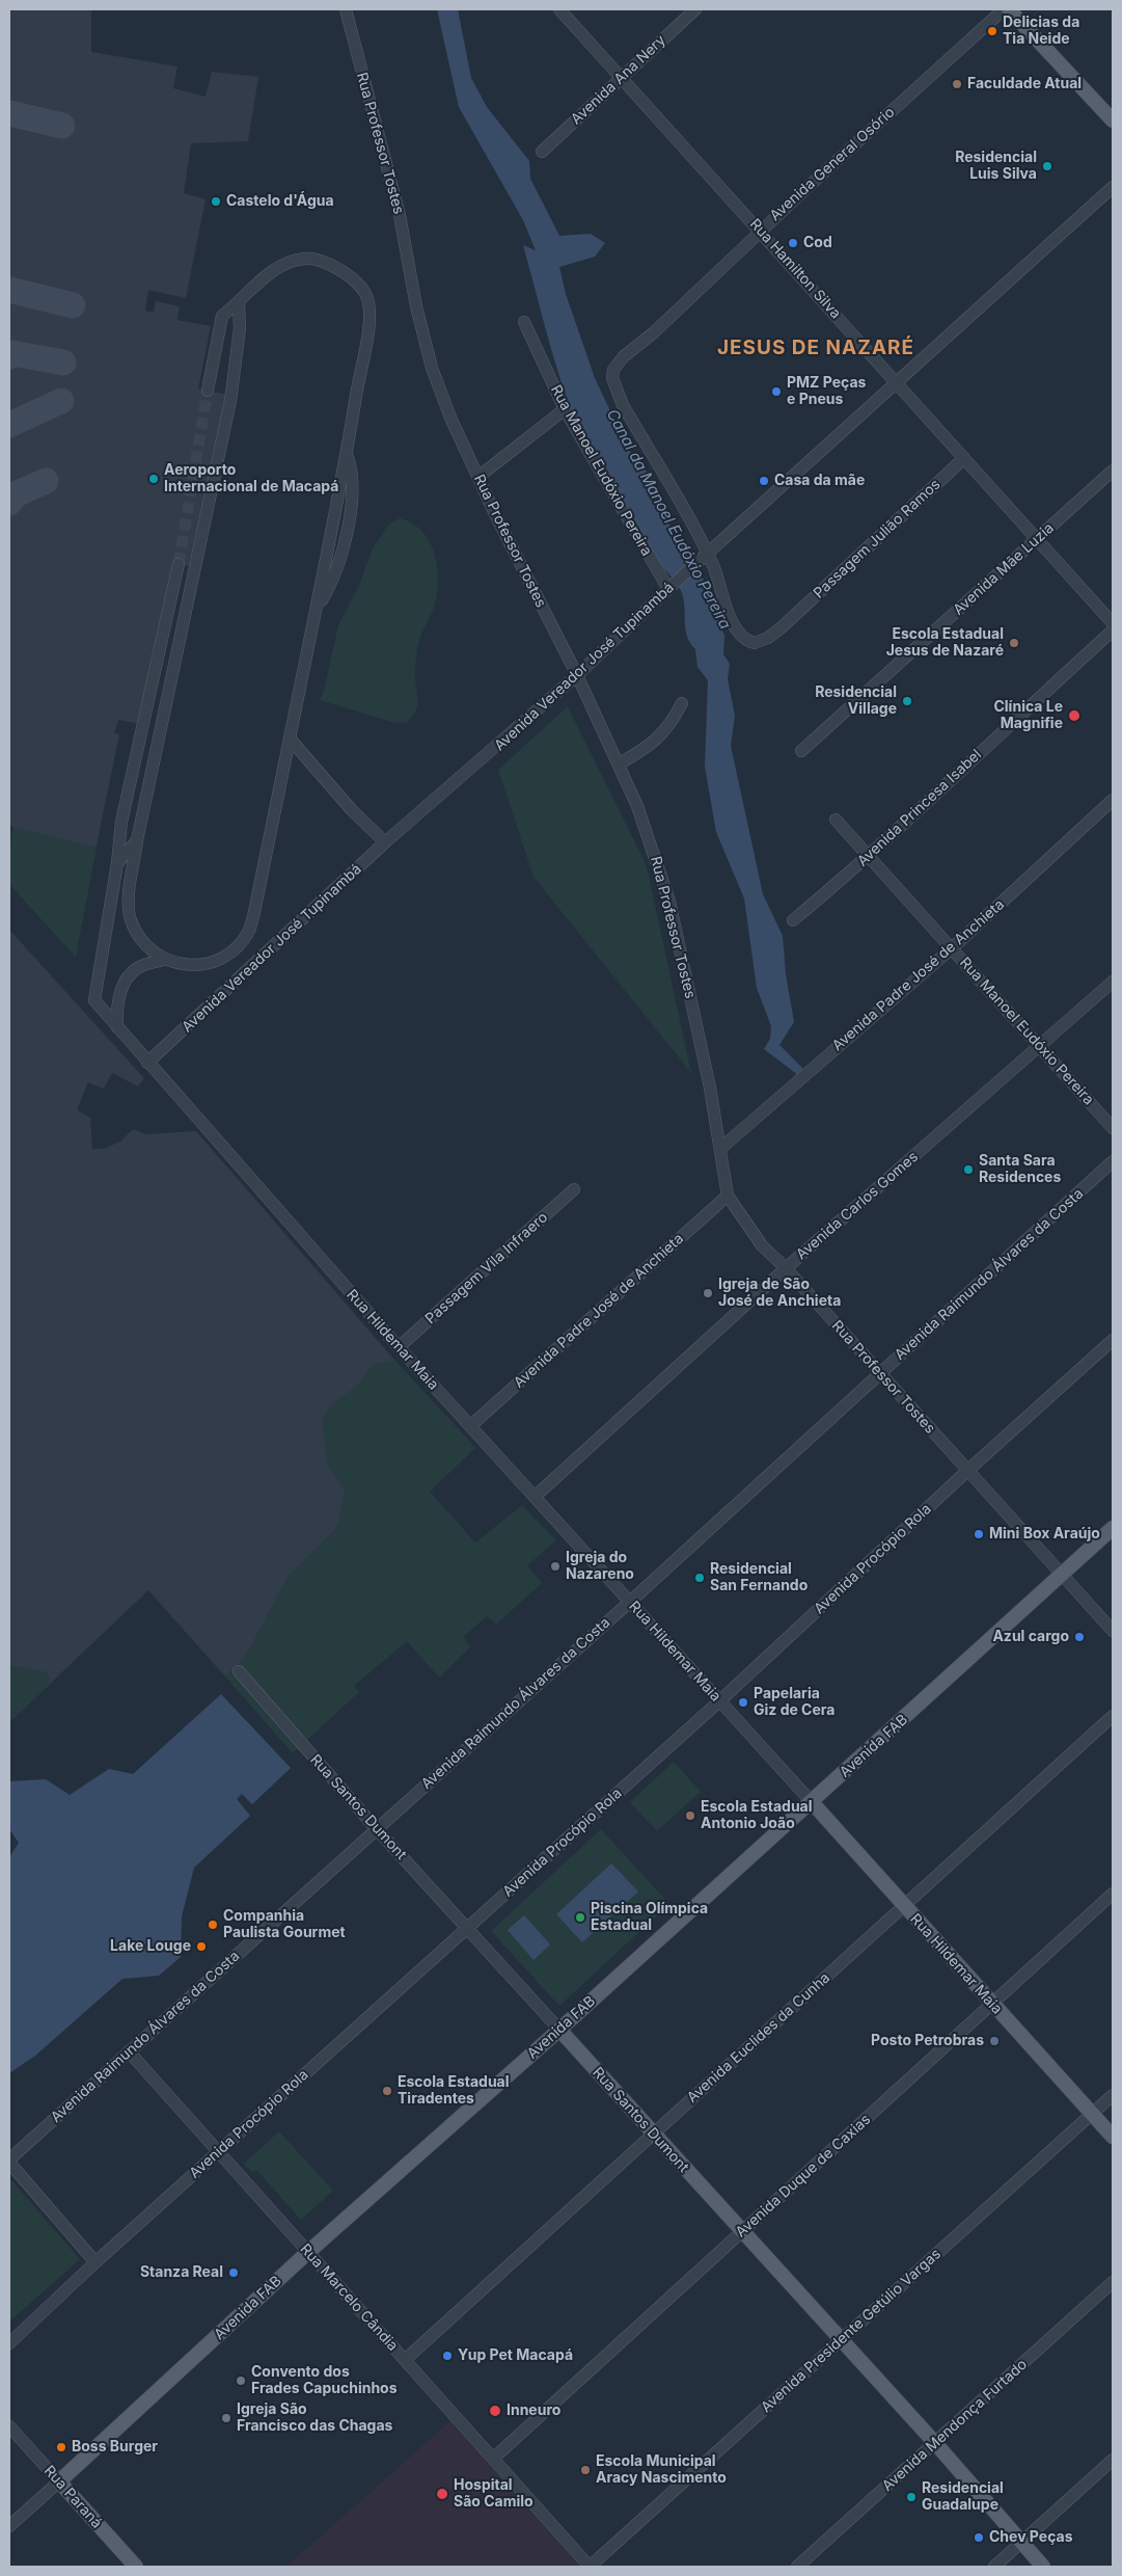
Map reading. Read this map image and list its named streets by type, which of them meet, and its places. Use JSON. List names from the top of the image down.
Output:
{
  "streets": {
    "main road": [
      "Rua Hildemar Maia",
      "Avenida FAB",
      "Rua Santos Dumont",
      "Rua Paraná"
    ],
    "street": [
      "Avenida Ana Nery",
      "Rua Professor Tostes",
      "Avenida General Osório",
      "Rua Hamilton Silva",
      "Rua Manoel Eudóxio Pereira",
      "Passagem Julião Ramos",
      "Avenida Mãe Luzia",
      "Avenida Vereador José Tupinambá",
      "Avenida Princesa Isabel",
      "Avenida Padre José de Anchieta",
      "Avenida Carlos Gomes",
      "Passagem Vila Infraero",
      "Avenida Raimundo Álvares da Costa",
      "Avenida Procópio Rola",
      "Avenida Euclides da Cunha",
      "Avenida Duque de Caxias",
      "Rua Marcelo Cândia",
      "Avenida Presidente Getúlio Vargas",
      "Avenida Mendonça Furtado"
    ]
  },
  "crossings": [
    ["Avenida Ana Nery", "Rua Hamilton Silva"],
    ["Rua Professor Tostes", "Avenida Vereador José Tupinambá"],
    ["Rua Professor Tostes", "Avenida Padre José de Anchieta"],
    ["Rua Professor Tostes", "Avenida Carlos Gomes"],
    ["Rua Professor Tostes", "Avenida Raimundo Álvares da Costa"],
    ["Rua Professor Tostes", "Avenida Procópio Rola"],
    ["Rua Professor Tostes", "Avenida FAB"],
    ["Avenida General Osório", "Rua Hamilton Silva"],
    ["Avenida General Osório", "Passagem Julião Ramos"],
    ["Avenida General Osório", "Avenida Vereador José Tupinambá"],
    ["Rua Hamilton Silva", "Passagem Julião Ramos"],
    ["Rua Hamilton Silva", "Avenida Mãe Luzia"],
    ["Rua Hamilton Silva", "Avenida Vereador José Tupinambá"],
    ["Rua Manoel Eudóxio Pereira", "Avenida Vereador José Tupinambá"],
    ["Rua Manoel Eudóxio Pereira", "Avenida Princesa Isabel"],
    ["Rua Manoel Eudóxio Pereira", "Avenida Padre José de Anchieta"],
    ["Rua Manoel Eudóxio Pereira", "Avenida Carlos Gomes"],
    ["Passagem Julião Ramos", "Avenida Vereador José Tupinambá"],
    ["Avenida Vereador José Tupinambá", "Rua Hildemar Maia"],
    ["Avenida Padre José de Anchieta", "Rua Hildemar Maia"],
    ["Avenida Carlos Gomes", "Rua Hildemar Maia"],
    ["Passagem Vila Infraero", "Rua Hildemar Maia"],
    ["Avenida Raimundo Álvares da Costa", "Rua Hildemar Maia"],
    ["Avenida Raimundo Álvares da Costa", "Rua Santos Dumont"],
    ["Avenida Raimundo Álvares da Costa", "Rua Marcelo Cândia"],
    ["Rua Hildemar Maia", "Avenida Procópio Rola"],
    ["Rua Hildemar Maia", "Avenida FAB"],
    ["Rua Hildemar Maia", "Avenida Euclides da Cunha"],
    ["Rua Hildemar Maia", "Avenida Duque de Caxias"],
    ["Rua Hildemar Maia", "Avenida Presidente Getúlio Vargas"],
    ["Avenida Procópio Rola", "Rua Santos Dumont"],
    ["Avenida Procópio Rola", "Rua Marcelo Cândia"],
    ["Avenida FAB", "Rua Santos Dumont"],
    ["Avenida FAB", "Rua Marcelo Cândia"],
    ["Avenida FAB", "Rua Paraná"],
    ["Rua Santos Dumont", "Avenida Euclides da Cunha"],
    ["Rua Santos Dumont", "Avenida Duque de Caxias"],
    ["Rua Santos Dumont", "Avenida Presidente Getúlio Vargas"],
    ["Rua Santos Dumont", "Avenida Mendonça Furtado"],
    ["Avenida Euclides da Cunha", "Rua Marcelo Cândia"],
    ["Avenida Duque de Caxias", "Rua Marcelo Cândia"],
    ["Rua Marcelo Cândia", "Avenida Presidente Getúlio Vargas"]
  ],
  "districts": ["JESUS DE NAZARÉ"],
  "water": ["Canal da Manoel Eudóxio Pereira"],
  "places": [
    "Delicias da Tia Neide",
    "Faculdade Atual",
    "Residencial Luis Silva",
    "Castelo d'Água",
    "Cod",
    "PMZ Peças e Pneus",
    "Aeroporto Internacional de Macapá",
    "Casa da mãe",
    "Escola Estadual Jesus de Nazaré",
    "Residencial Village",
    "Clínica Le Magnifie",
    "Santa Sara Residences",
    "Igreja de São José de Anchieta",
    "Mini Box Araújo",
    "Igreja do Nazareno",
    "Residencial San Fernando",
    "Azul cargo",
    "Papelaria Giz de Cera",
    "Escola Estadual Antonio João",
    "Piscina Olímpica Estadual",
    "Companhia Paulista Gourmet",
    "Lake Louge",
    "Posto Petrobras",
    "Escola Estadual Tiradentes",
    "Stanza Real",
    "Yup Pet Macapá",
    "Convento dos Frades Capuchinhos",
    "Inneuro",
    "Igreja São Francisco das Chagas",
    "Boss Burger",
    "Escola Municipal Aracy Nascimento",
    "Hospital São Camilo",
    "Residencial Guadalupe",
    "Chev Peças"
  ]
}
